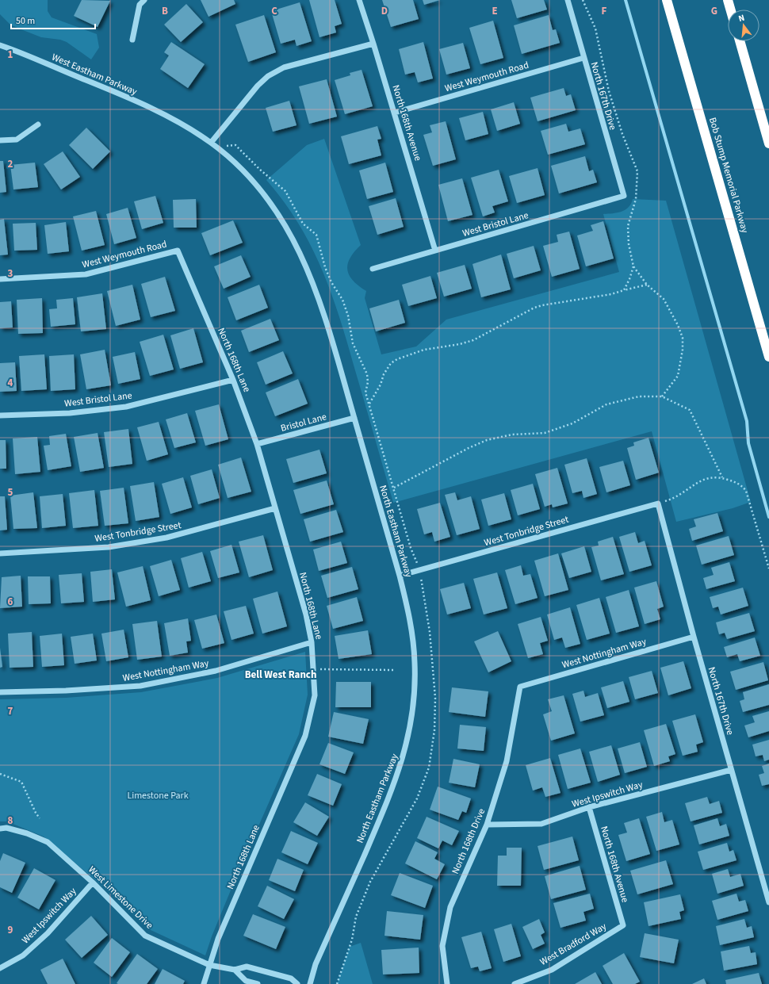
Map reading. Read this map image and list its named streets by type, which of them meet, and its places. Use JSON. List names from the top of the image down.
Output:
{
  "streets": {
    "highway": ["Bob Stump Memorial Parkway"],
    "street": [
      "West Eastham Parkway",
      "West Weymouth Road",
      "North 167th Drive",
      "North 168th Avenue",
      "West Bristol Lane",
      "North 168th Lane",
      "Bristol Lane",
      "North Eastham Parkway",
      "West Tonbridge Street",
      "West Nottingham Way",
      "West Ipswitch Way",
      "North 168th Drive",
      "West Limestone Drive",
      "West Bradford Way"
    ]
  },
  "crossings": [
    ["West Eastham Parkway", "North Eastham Parkway"],
    ["West Weymouth Road", "North 167th Drive"],
    ["West Weymouth Road", "North 168th Avenue"],
    ["West Weymouth Road", "North 168th Lane"],
    ["North 167th Drive", "West Bristol Lane"],
    ["North 167th Drive", "West Tonbridge Street"],
    ["North 167th Drive", "West Nottingham Way"],
    ["North 167th Drive", "West Ipswitch Way"],
    ["North 168th Avenue", "West Bristol Lane"],
    ["North 168th Avenue", "West Ipswitch Way"],
    ["North 168th Avenue", "West Bradford Way"],
    ["West Bristol Lane", "North 168th Lane"],
    ["North 168th Lane", "Bristol Lane"],
    ["North 168th Lane", "West Tonbridge Street"],
    ["North 168th Lane", "West Nottingham Way"],
    ["North 168th Lane", "West Limestone Drive"],
    ["Bristol Lane", "North Eastham Parkway"],
    ["North Eastham Parkway", "West Tonbridge Street"],
    ["West Nottingham Way", "North 168th Drive"],
    ["West Ipswitch Way", "North 168th Drive"],
    ["West Ipswitch Way", "West Limestone Drive"]
  ],
  "districts": ["Bell West Ranch"],
  "parks": ["Limestone Park"],
  "scale_bar": "50 m",
  "north": "top",
  "grid": {
    "columns": [
      "B",
      "C",
      "D",
      "E",
      "F",
      "G"
    ],
    "rows": [
      "1",
      "2",
      "3",
      "4",
      "5",
      "6",
      "7",
      "8",
      "9"
    ]
  }
}
